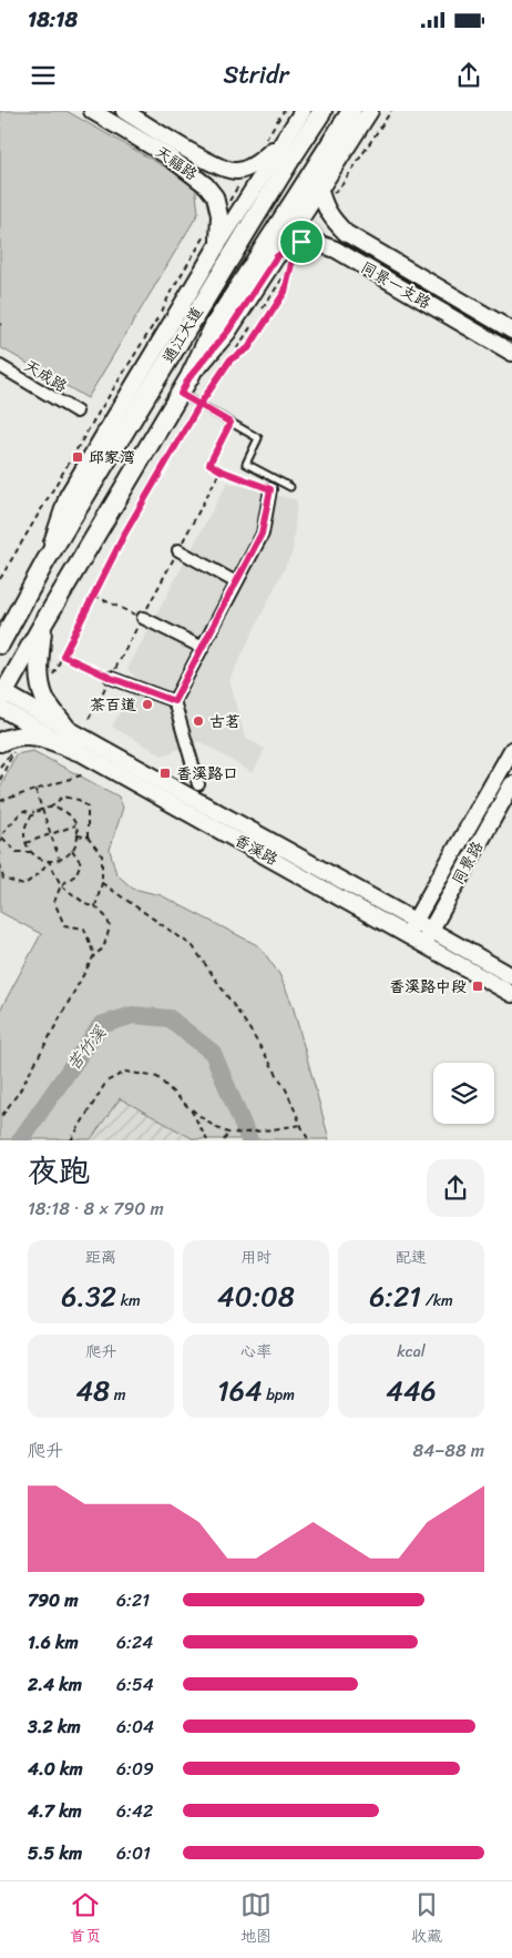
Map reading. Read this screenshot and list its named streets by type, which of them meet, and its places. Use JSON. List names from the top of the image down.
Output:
{
  "streets": {
    "main road": ["通江大道"],
    "street": [
      "天福路",
      "同景一支路",
      "天成路",
      "香溪路",
      "同景路"
    ]
  },
  "crossings": [
    ["天福路", "通江大道"],
    ["同景一支路", "通江大道"],
    ["通江大道", "香溪路"],
    ["香溪路", "同景路"]
  ],
  "water": ["苦竹溪"],
  "places": {
    "transit": ["邱家湾", "香溪路口", "香溪路中段"],
    "other": ["茶百道", "古茗"]
  },
  "page": {
    "status": "18:18",
    "header": "Stridr",
    "heading": ["夜跑", "18:18 · 8 × 790 m"],
    "stats": [
      ["距离", "6.32 km"],
      ["用时", "40:08"],
      ["配速", "6:21 /km"],
      ["爬升", "48 m"],
      ["心率", "164 bpm"],
      ["kcal", "446"]
    ],
    "chart": ["爬升", "84–88 m"],
    "list": [
      {
        "name": "790 m",
        "note": "6:21"
      },
      {
        "name": "1.6 km",
        "note": "6:24"
      },
      {
        "name": "2.4 km",
        "note": "6:54"
      },
      {
        "name": "3.2 km",
        "note": "6:04"
      },
      {
        "name": "4.0 km",
        "note": "6:09"
      },
      {
        "name": "4.7 km",
        "note": "6:42"
      },
      {
        "name": "5.5 km",
        "note": "6:01"
      }
    ],
    "tabs": ["首页", "地图", "收藏"]
  }
}
